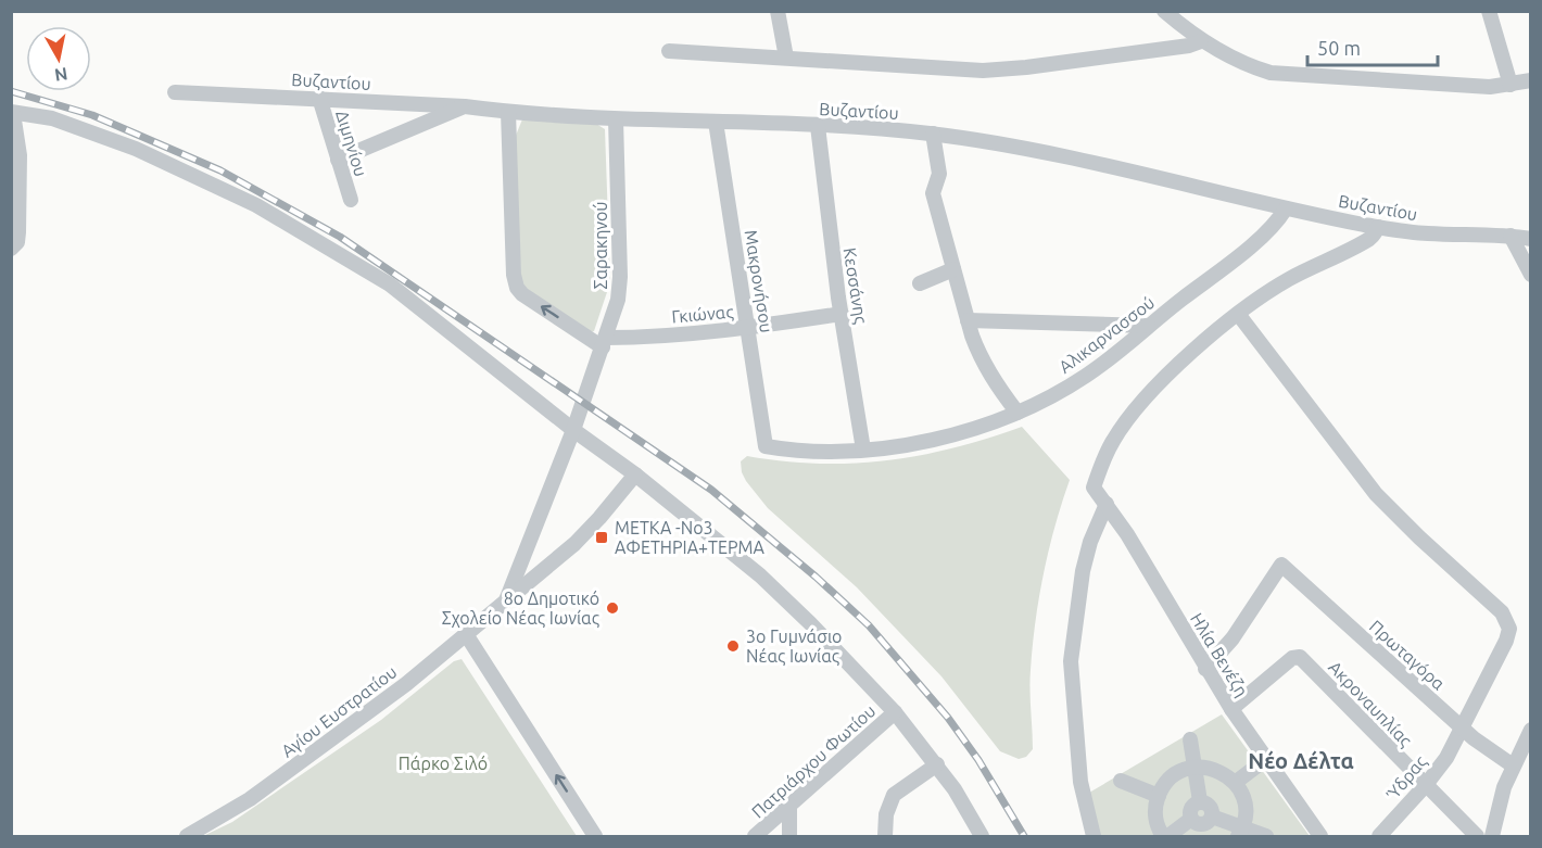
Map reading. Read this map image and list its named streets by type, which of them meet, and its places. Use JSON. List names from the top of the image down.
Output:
{
  "streets": {
    "street": [
      "Βυζαντίου",
      "Διμηνίου",
      "Σαρακηνού",
      "Μακρονήσου",
      "Κεσσάνης",
      "Γκιώνας",
      "Αλικαρνασσού",
      "Ηλία Βενέζη",
      "Πρωταγόρα",
      "Ακροναυπλίας",
      "Αγίου Ευστρατίου",
      "Πατριάρχου Φωτίου",
      "Ύδρας"
    ]
  },
  "crossings": [
    ["Βυζαντίου", "Διμηνίου"],
    ["Βυζαντίου", "Σαρακηνού"],
    ["Βυζαντίου", "Μακρονήσου"],
    ["Βυζαντίου", "Κεσσάνης"],
    ["Βυζαντίου", "Αλικαρνασσού"],
    ["Σαρακηνού", "Γκιώνας"],
    ["Σαρακηνού", "Αγίου Ευστρατίου"],
    ["Μακρονήσου", "Γκιώνας"],
    ["Μακρονήσου", "Αλικαρνασσού"],
    ["Κεσσάνης", "Γκιώνας"],
    ["Κεσσάνης", "Αλικαρνασσού"],
    ["Ηλία Βενέζη", "Πρωταγόρα"],
    ["Ηλία Βενέζη", "Ακροναυπλίας"],
    ["Ηλία Βενέζη", "Ύδρας"],
    ["Πρωταγόρα", "Ύδρας"],
    ["Ακροναυπλίας", "Ύδρας"]
  ],
  "districts": ["Νέο Δέλτα"],
  "parks": ["Πάρκο Σιλό"],
  "places": {
    "transit": ["ΜΕΤΚΑ -Νο3 ΑΦΕΤΗΡΙΑ+ΤΕΡΜΑ"],
    "other": ["8ο Δημοτικό Σχολείο Νέας Ιωνίας", "3ο Γυμνάσιο Νέας Ιωνίας"]
  },
  "scale_bar": "50 m",
  "north": "bottom"
}
